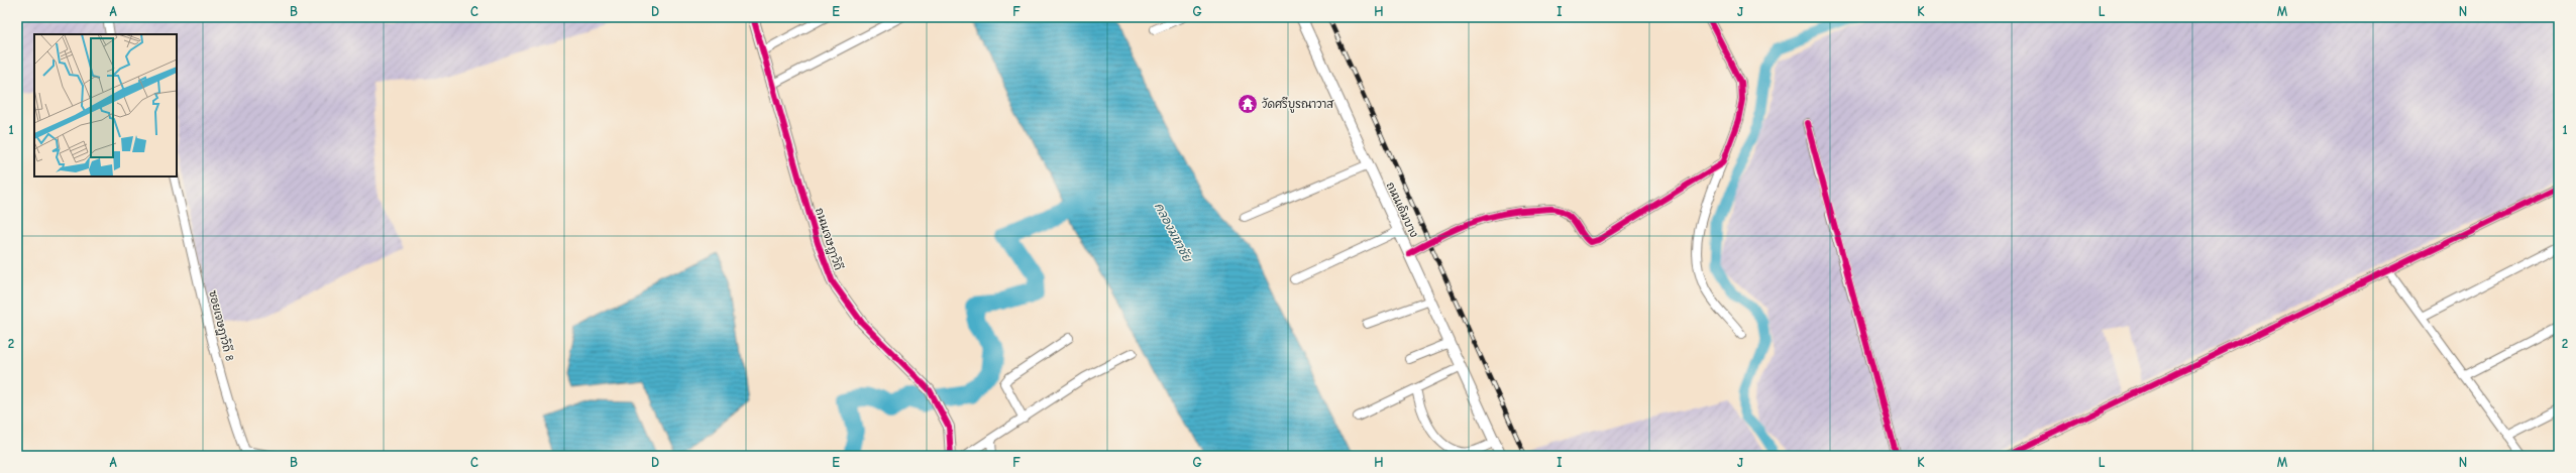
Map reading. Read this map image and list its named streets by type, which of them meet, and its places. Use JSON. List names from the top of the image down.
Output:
{
  "streets": {
    "street": ["ถนนเดิมบาง", "ถนนเจษฎาวิถี", "ซอยเจษฎาวิถี 8"]
  },
  "water": ["คลองมหาชัย"],
  "places": {
    "temple": ["วัดศรีบูรณาวาส"]
  },
  "grid": {
    "columns": [
      "A",
      "B",
      "C",
      "D",
      "E",
      "F",
      "G",
      "H",
      "I",
      "J",
      "K",
      "L",
      "M",
      "N"
    ],
    "rows": ["1", "2"]
  }
}
